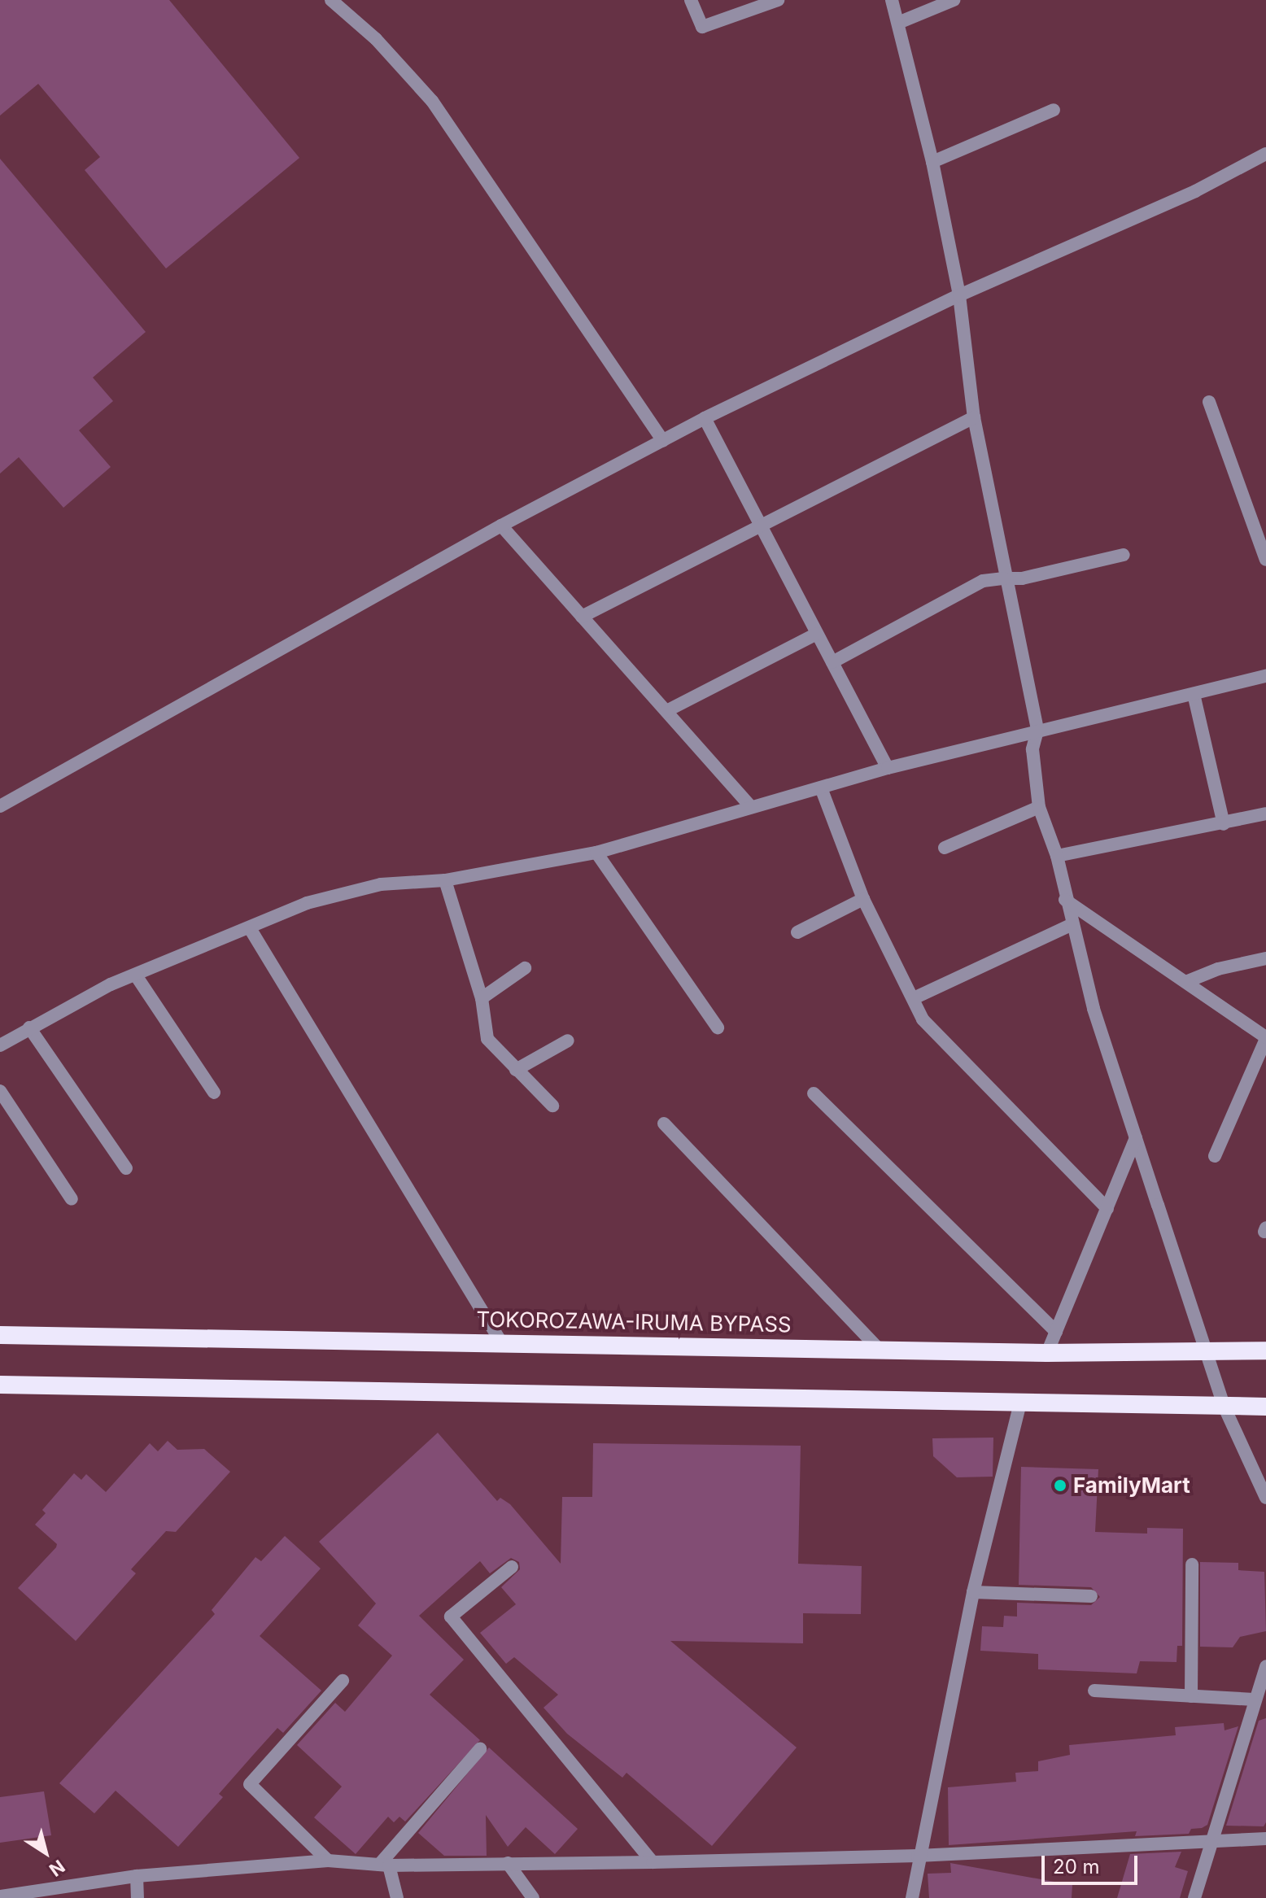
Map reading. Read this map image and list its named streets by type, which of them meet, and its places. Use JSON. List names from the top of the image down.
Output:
{
  "streets": {
    "highway": ["TOKOROZAWA-IRUMA BYPASS"]
  },
  "places": ["FamilyMart"],
  "scale_bar": "20 m",
  "north": "bottom right"
}
